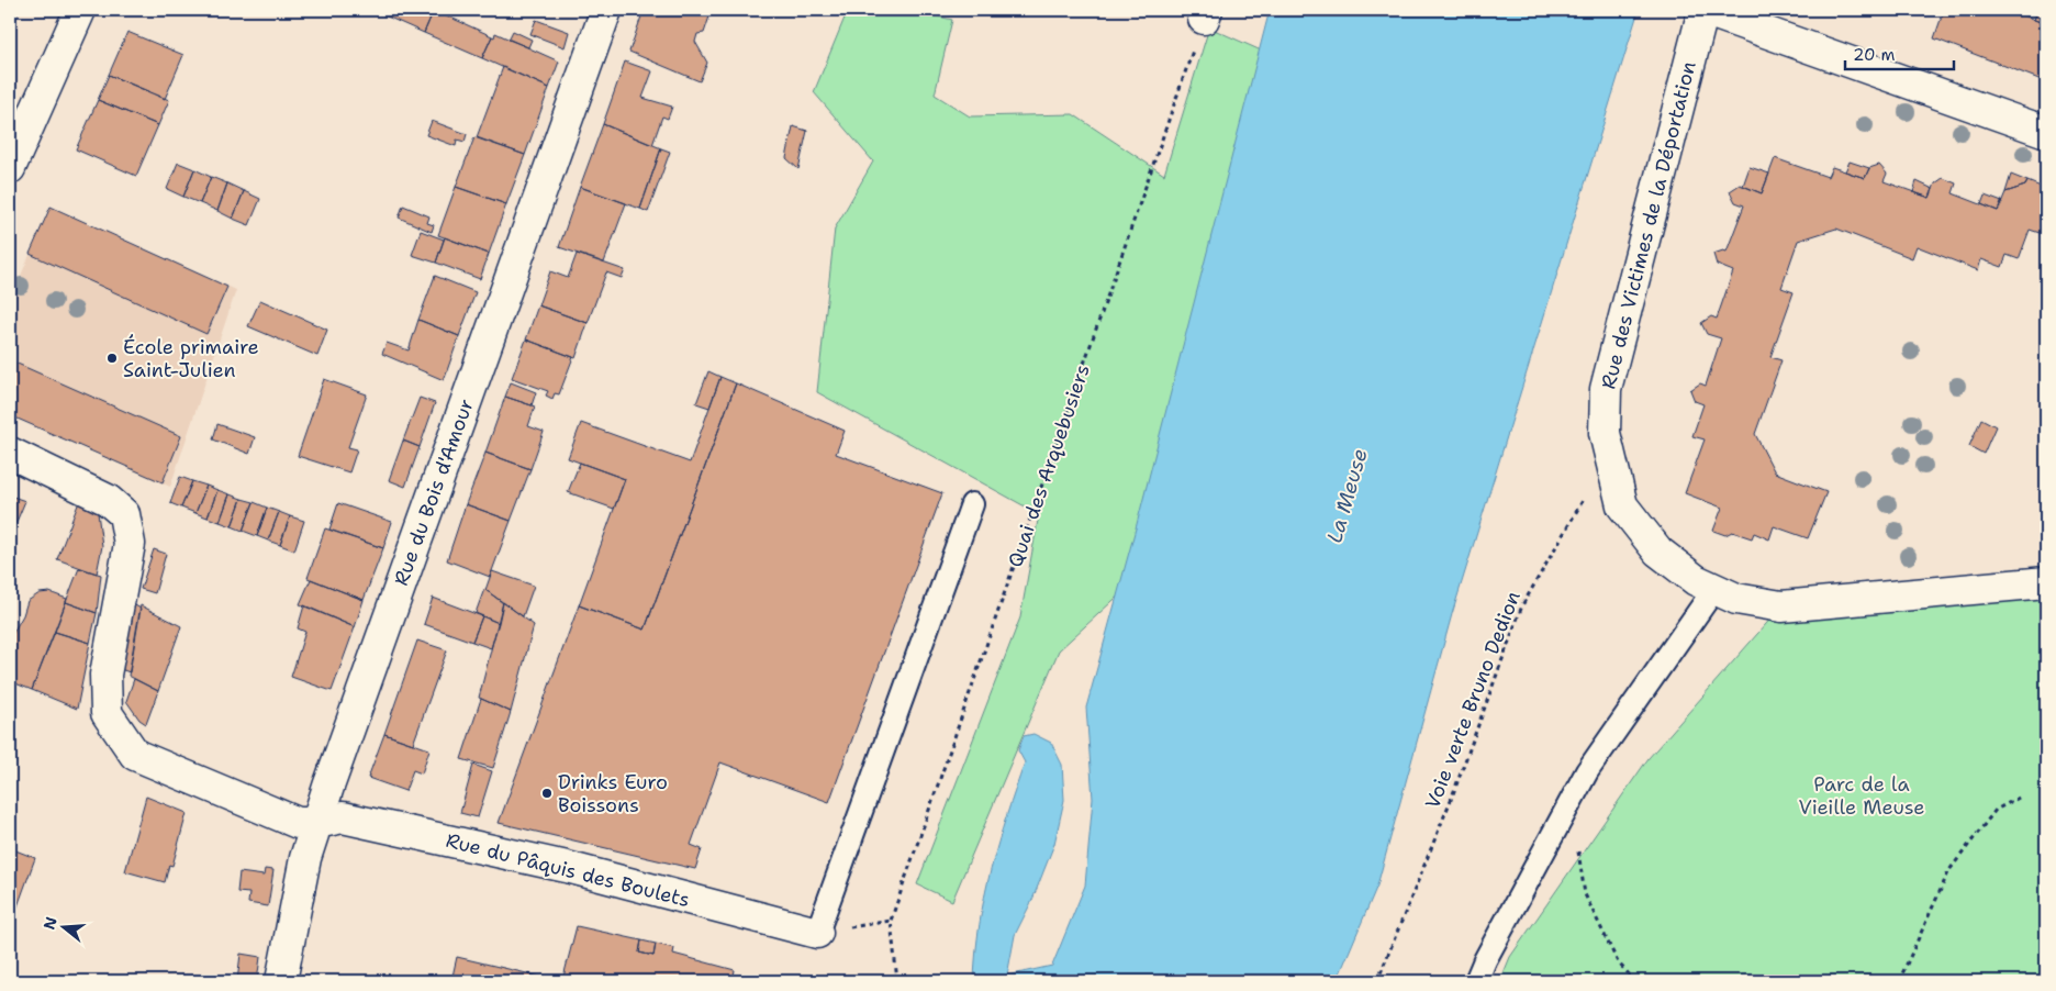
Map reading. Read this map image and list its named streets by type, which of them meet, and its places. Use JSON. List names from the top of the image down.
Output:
{
  "streets": {
    "street": ["Rue des Victimes de la Déportation", "Rue du Bois d'Amour", "Rue du Pâquis des Boulets"],
    "path": ["Quai des Arquebusiers", "Voie verte Bruno Dedion"]
  },
  "crossings": [
    ["Rue du Bois d'Amour", "Rue du Pâquis des Boulets"]
  ],
  "water": ["La Meuse"],
  "parks": ["Parc de la Vieille Meuse"],
  "places": ["École primaire Saint-Julien", "Drinks Euro Boissons"],
  "scale_bar": "20 m",
  "north": "left"
}
